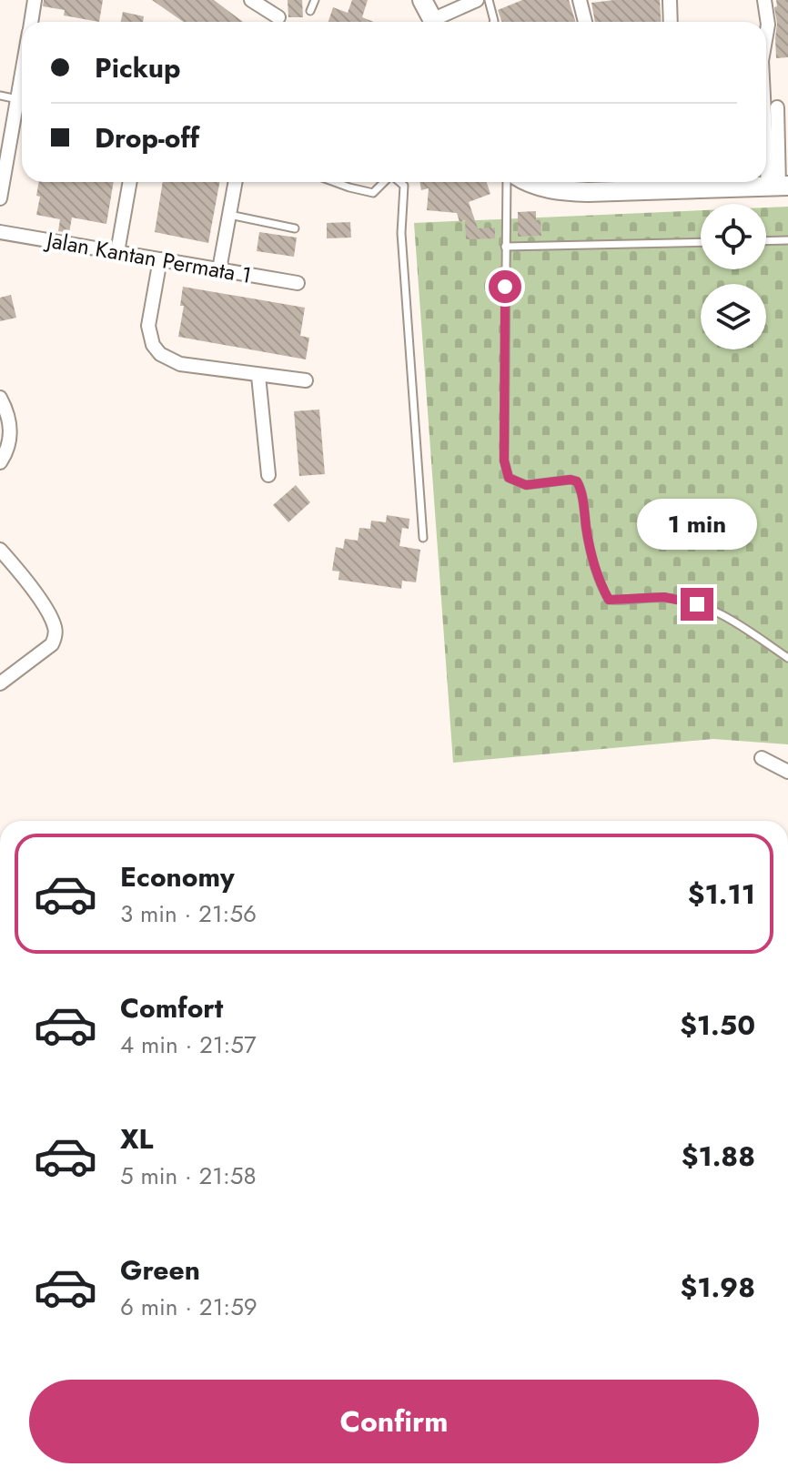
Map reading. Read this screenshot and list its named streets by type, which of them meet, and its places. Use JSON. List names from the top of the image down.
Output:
{
  "streets": {
    "street": ["Jalan Kantan Permata 1"]
  },
  "page": {
    "banner": ["Pickup", "Drop-off"],
    "bubble": "1 min",
    "list": [
      {
        "name": "Economy",
        "note": "3 min · 21:56",
        "value": "$1.11"
      },
      {
        "name": "Comfort",
        "note": "4 min · 21:57",
        "value": "$1.50"
      },
      {
        "name": "XL",
        "note": "5 min · 21:58",
        "value": "$1.88"
      },
      {
        "name": "Green",
        "note": "6 min · 21:59",
        "value": "$1.98"
      }
    ],
    "buttons": "Confirm"
  }
}
